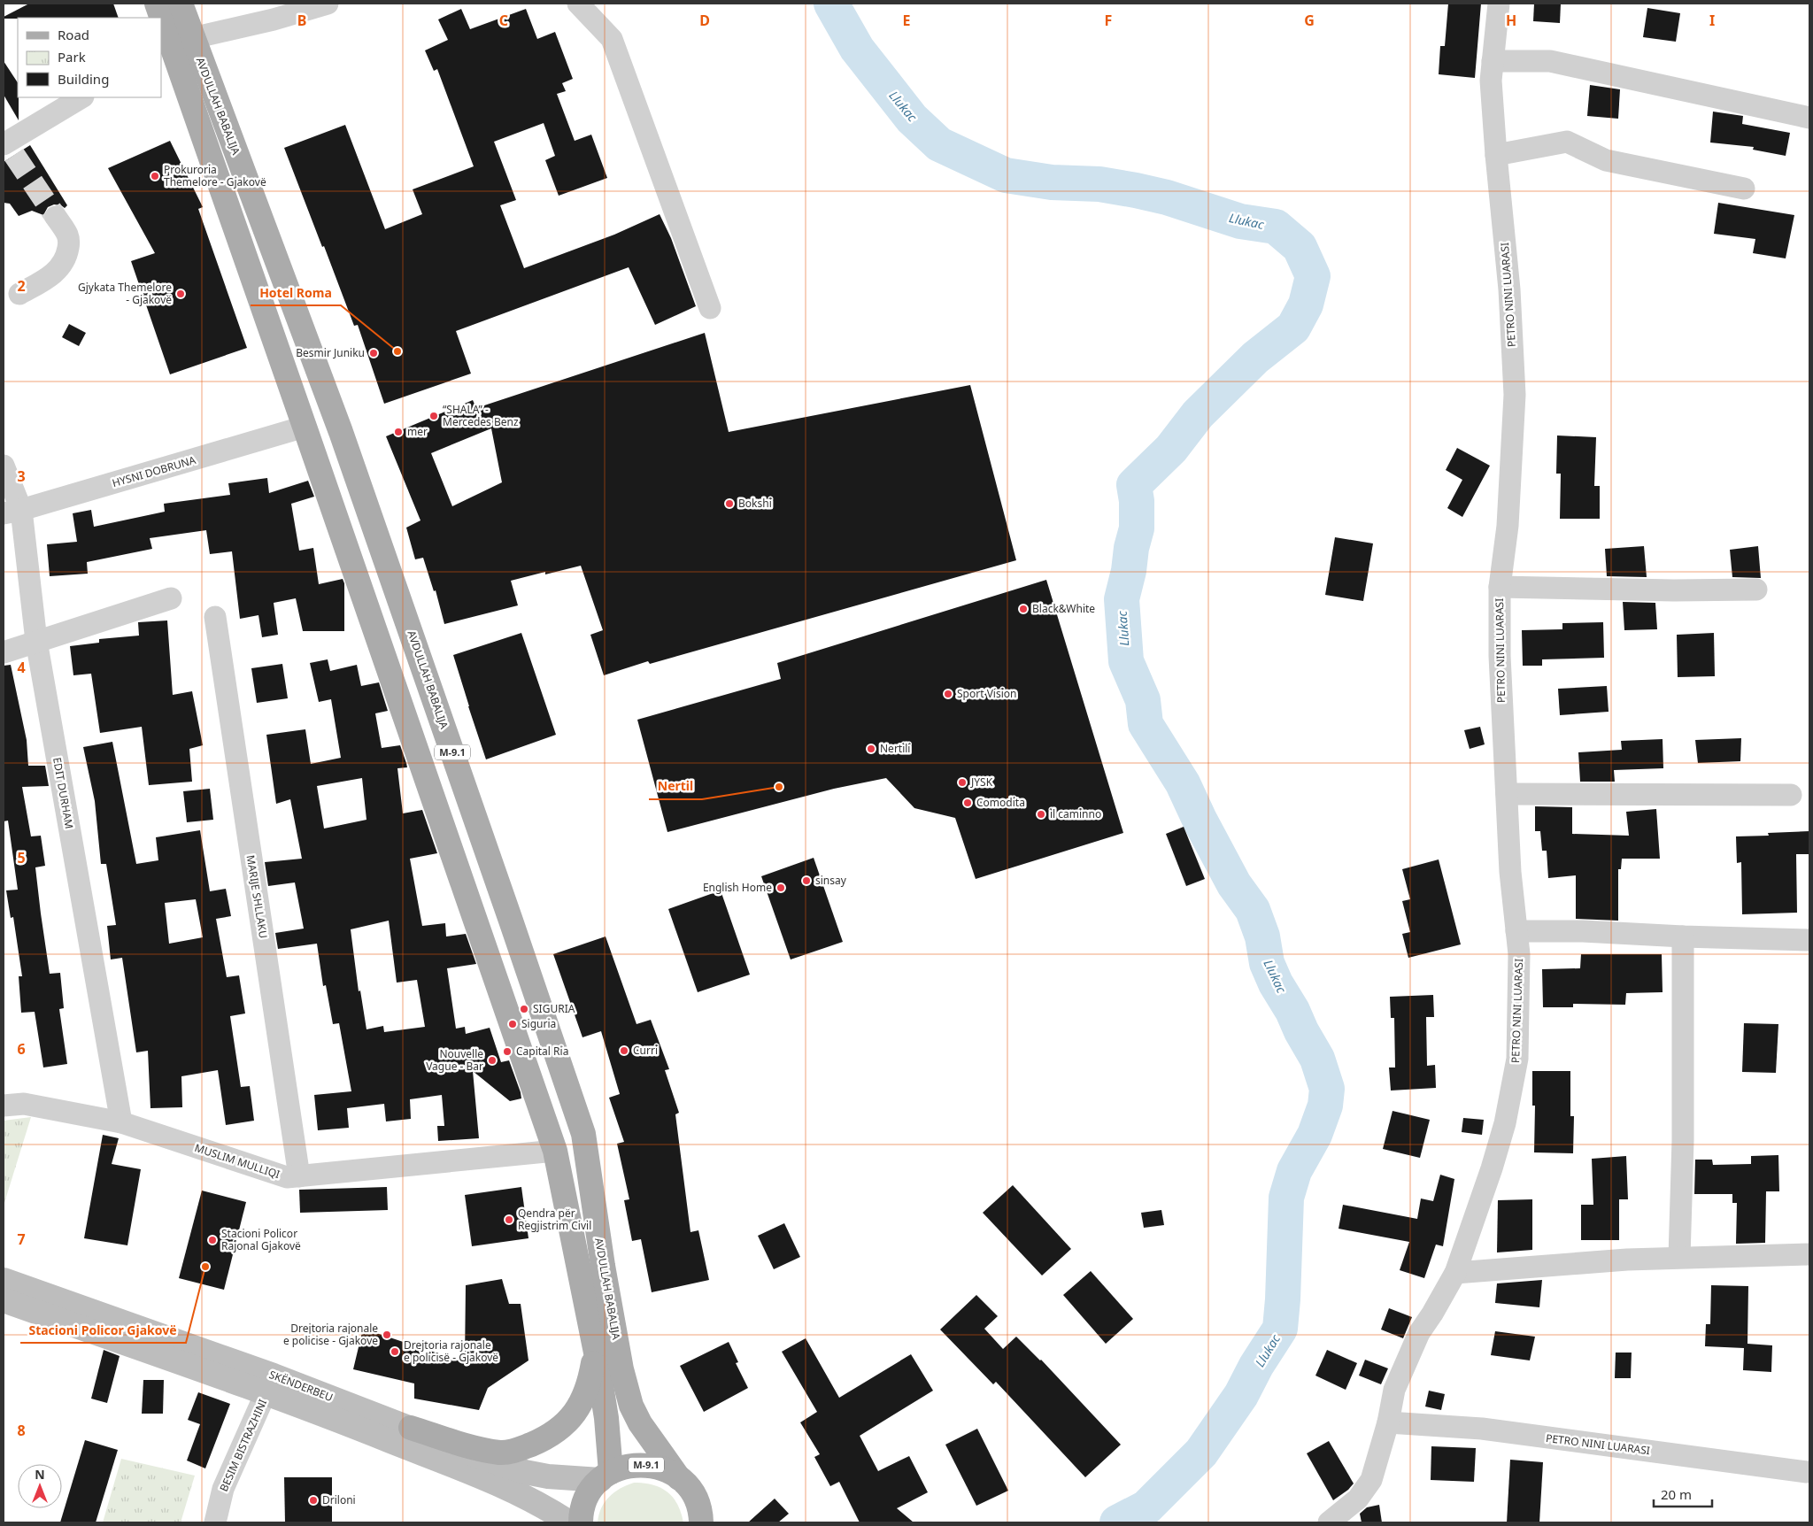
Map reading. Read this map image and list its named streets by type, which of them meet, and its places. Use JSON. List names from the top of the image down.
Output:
{
  "streets": {
    "main road": ["AVDULLAH BABALIJA", "M-9.1", "SKËNDERBEU"],
    "street": [
      "PETRO NINI LUARASI",
      "HYSNI DOBRUNA",
      "EDIT DURHAM",
      "MARIJE SHLLAKU",
      "MUSLIM MULLIQI",
      "BESIM BISTRAZHINI"
    ]
  },
  "crossings": [
    ["AVDULLAH BABALIJA", "HYSNI DOBRUNA"],
    ["AVDULLAH BABALIJA", "M-9.1"],
    ["AVDULLAH BABALIJA", "MUSLIM MULLIQI"],
    ["AVDULLAH BABALIJA", "SKËNDERBEU"],
    ["HYSNI DOBRUNA", "EDIT DURHAM"],
    ["M-9.1", "SKËNDERBEU"],
    ["EDIT DURHAM", "MUSLIM MULLIQI"],
    ["MARIJE SHLLAKU", "MUSLIM MULLIQI"],
    ["SKËNDERBEU", "BESIM BISTRAZHINI"]
  ],
  "water": ["Llukac"],
  "places": [
    "Prokuroria Themelore - Gjakovë",
    "Gjykata Themelore - Gjakovë",
    "Hotel Roma",
    "Besmir Juniku",
    "“SHALA” - Mercedes Benz",
    "mer",
    "Bokshi",
    "Black&White",
    "Sport Vision",
    "Nertili",
    "JYSK",
    "Nertil",
    "Comodita",
    "il caminno",
    "sinsay",
    "English Home",
    "SIGURIA",
    "Siguria",
    "Curri",
    "Capital Ria",
    "Nouvelle Vague - Bar",
    "Qendra për Regjistrim Civil",
    "Stacioni Policor Rajonal Gjakovë",
    "Stacioni Policor Gjakovë",
    "Drejtoria rajonale e policise - Gjakove",
    "Drejtoria rajonale e policisë - Gjakovë",
    "Driloni"
  ],
  "legend": ["Road", "Park", "Building"],
  "scale_bar": "20 m",
  "north": "top",
  "grid": {
    "columns": [
      "B",
      "C",
      "D",
      "E",
      "F",
      "G",
      "H",
      "I"
    ],
    "rows": [
      "2",
      "3",
      "4",
      "5",
      "6",
      "7",
      "8"
    ]
  }
}
